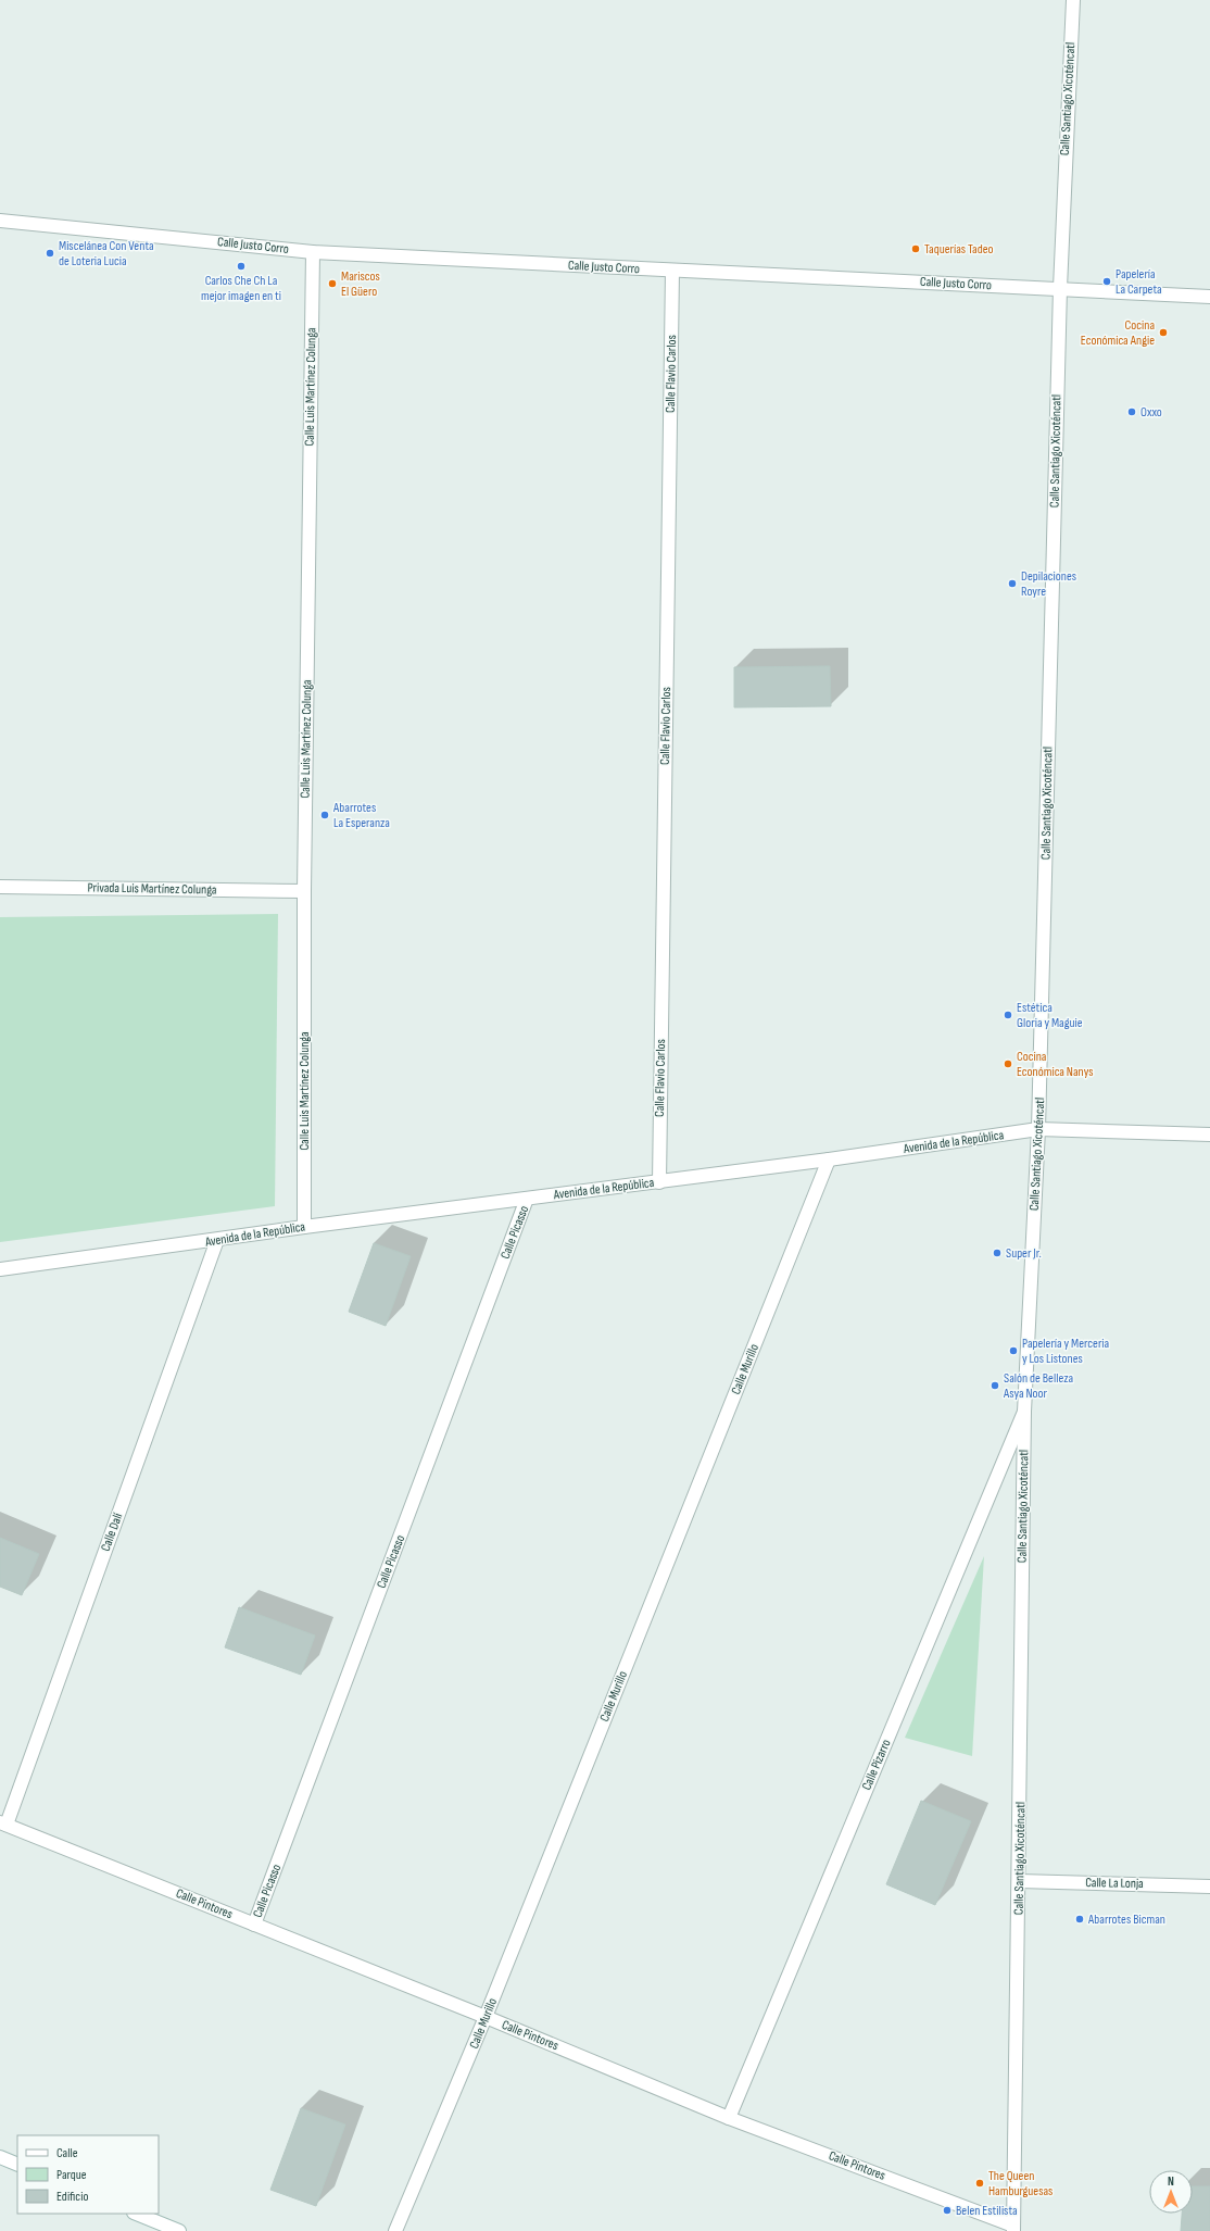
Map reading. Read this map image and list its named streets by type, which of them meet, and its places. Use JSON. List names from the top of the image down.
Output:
{
  "streets": {
    "street": [
      "Calle Santiago Xicoténcatl",
      "Calle Justo Corro",
      "Calle Flavio Carlos",
      "Calle Luis Martínez Colunga",
      "Privada Luis Martínez Colunga",
      "Avenida de la República",
      "Calle Picasso",
      "Calle Murillo",
      "Calle Dalí",
      "Calle Pizarro",
      "Calle La Lonja",
      "Calle Pintores"
    ]
  },
  "crossings": [
    ["Calle Santiago Xicoténcatl", "Calle Justo Corro"],
    ["Calle Santiago Xicoténcatl", "Avenida de la República"],
    ["Calle Santiago Xicoténcatl", "Calle Pizarro"],
    ["Calle Santiago Xicoténcatl", "Calle La Lonja"],
    ["Calle Santiago Xicoténcatl", "Calle Pintores"],
    ["Calle Justo Corro", "Calle Flavio Carlos"],
    ["Calle Justo Corro", "Calle Luis Martínez Colunga"],
    ["Calle Flavio Carlos", "Avenida de la República"],
    ["Calle Luis Martínez Colunga", "Privada Luis Martínez Colunga"],
    ["Calle Luis Martínez Colunga", "Avenida de la República"],
    ["Avenida de la República", "Calle Picasso"],
    ["Avenida de la República", "Calle Murillo"],
    ["Avenida de la República", "Calle Dalí"],
    ["Calle Picasso", "Calle Pintores"],
    ["Calle Murillo", "Calle Pintores"],
    ["Calle Dalí", "Calle Pintores"],
    ["Calle Pizarro", "Calle Pintores"]
  ],
  "places": [
    "Taquerías Tadeo",
    "Miscelánea Con Venta de Loteria Lucia",
    "Carlos Che Ch La mejor imagen en ti",
    "Papelería La Carpeta",
    "Mariscos El Güero",
    "Cocina Económica Angie",
    "Oxxo",
    "Depilaciones Royre",
    "Abarrotes La Esperanza",
    "Estética Gloria y Maguie",
    "Cocina Económica Nanys",
    "Super Jr.",
    "Papelería y Merceria y Los Listones",
    "Salón de Belleza Asya Noor",
    "Abarrotes Bicman",
    "The Queen Hamburguesas",
    "Belen Estilista"
  ],
  "legend": ["Calle", "Parque", "Edificio"],
  "north": "top"
}
